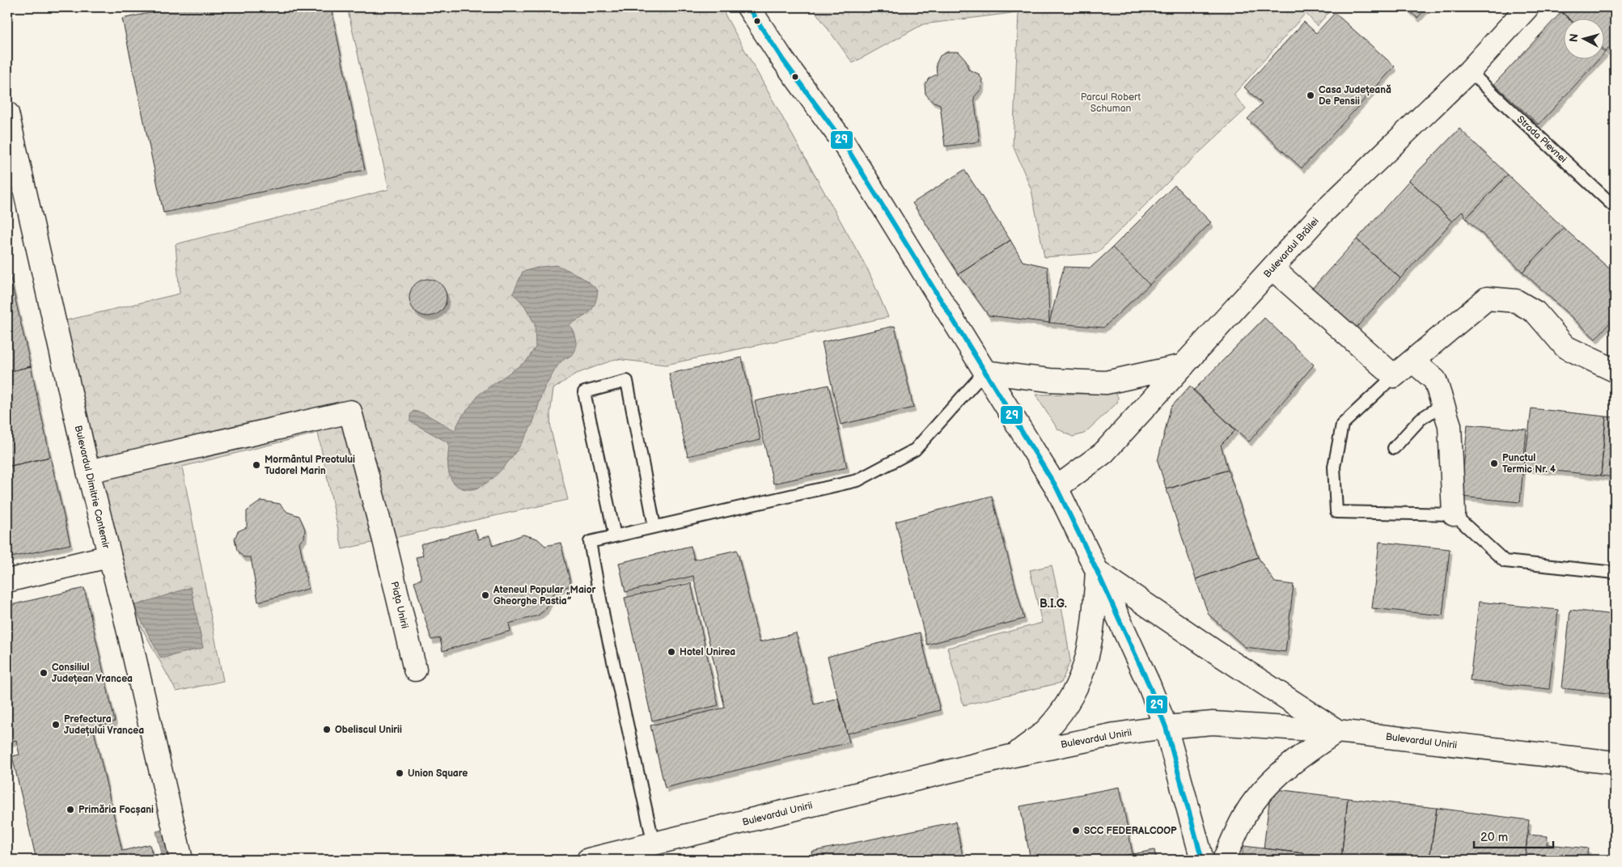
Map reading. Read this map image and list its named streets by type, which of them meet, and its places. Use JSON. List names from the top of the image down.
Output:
{
  "streets": {
    "main road": [
      "Bulevardul Brăilei",
      "Bulevardul Dimitrie Cantemir",
      "Piața Unirii",
      "Bulevardul Unirii"
    ],
    "lane": ["Strada Plevnei"]
  },
  "crossings": [
    ["Strada Plevnei", "Bulevardul Brăilei"],
    ["Bulevardul Dimitrie Cantemir", "Piața Unirii"]
  ],
  "districts": ["B.I.G."],
  "parks": ["Parcul Robert Schuman"],
  "places": [
    "Casa Județeană De Pensii",
    "Punctul Termic Nr. 4",
    "Mormântul Preotului Tudorel Marin",
    "Ateneul Popular „Maior Gheorghe Pastia”",
    "Hotel Unirea",
    "Consiliul Județean Vrancea",
    "Prefectura Județului Vrancea",
    "Obeliscul Unirii",
    "Union Square",
    "Primăria Focșani",
    "SCC FEDERALCOOP"
  ],
  "lines": ["transit line 29"],
  "scale_bar": "20 m",
  "north": "left"
}
